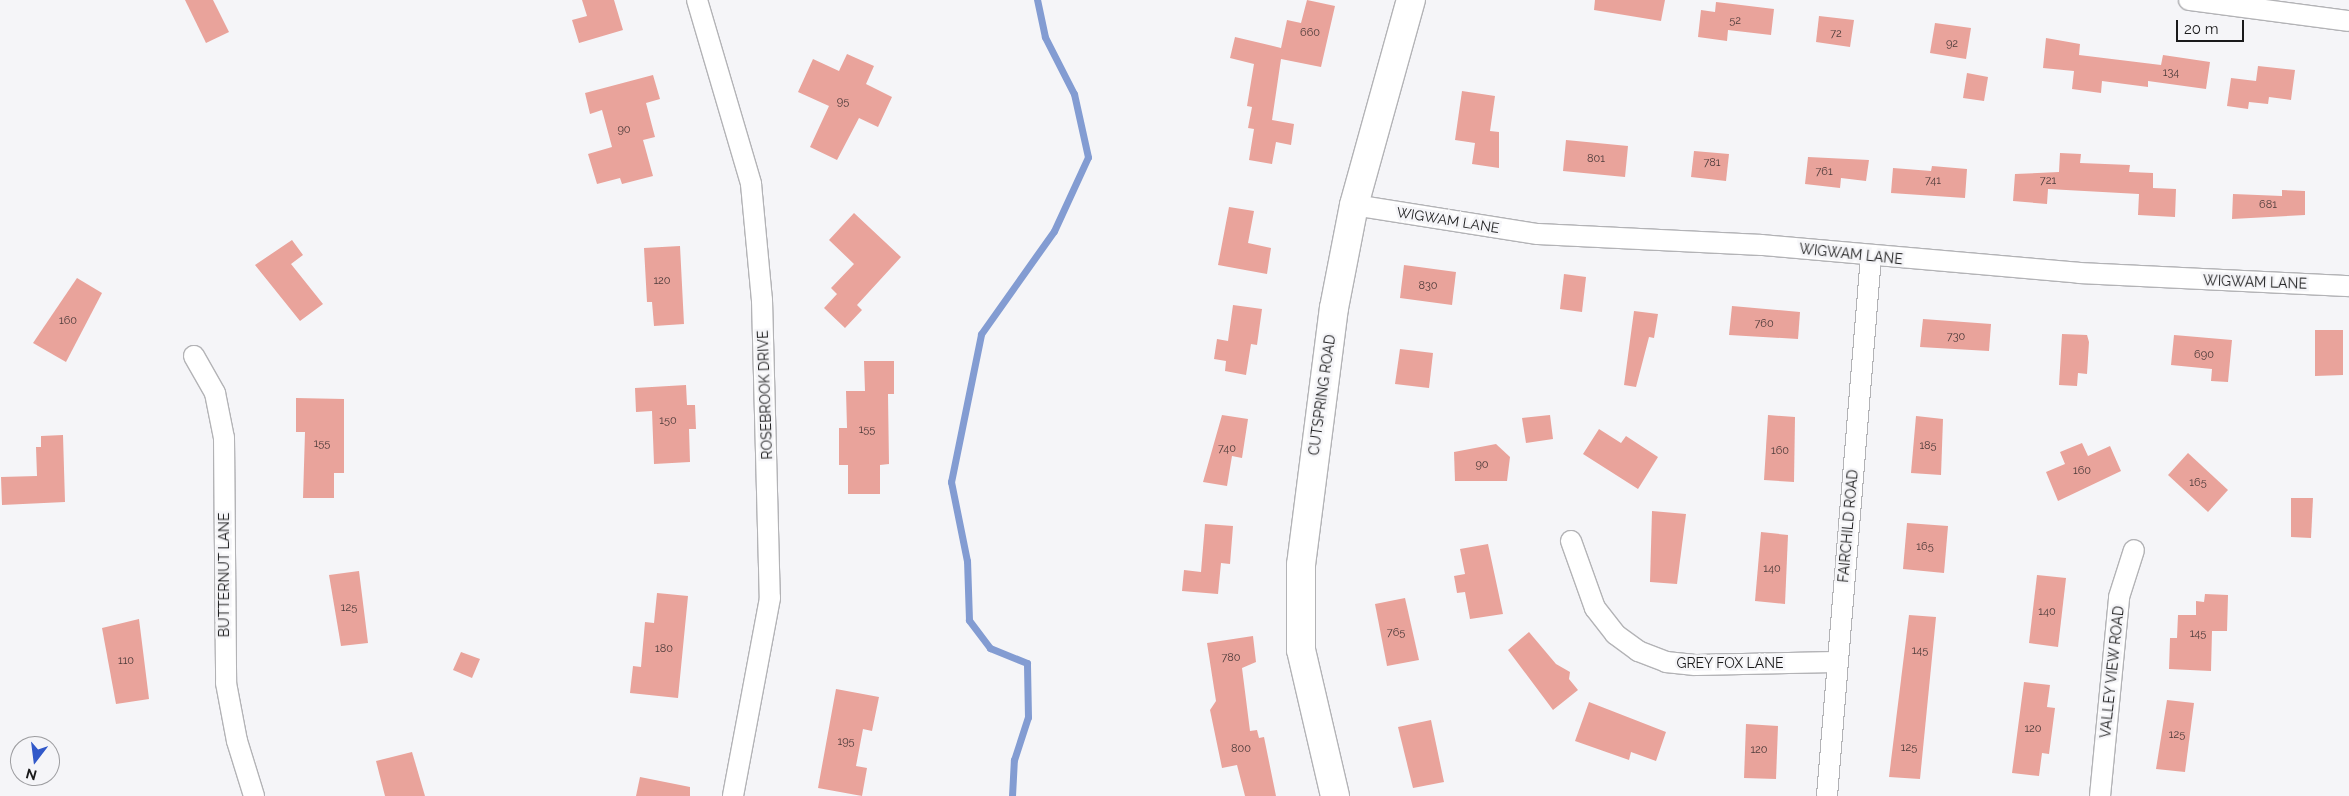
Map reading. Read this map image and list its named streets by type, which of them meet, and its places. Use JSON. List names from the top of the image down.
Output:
{
  "streets": {
    "street": [
      "WIGWAM LANE",
      "ROSEBROOK DRIVE",
      "CUTSPRING ROAD",
      "FAIRCHILD ROAD",
      "BUTTERNUT LANE",
      "GREY FOX LANE",
      "VALLEY VIEW ROAD"
    ]
  },
  "crossings": [
    ["WIGWAM LANE", "CUTSPRING ROAD"],
    ["WIGWAM LANE", "FAIRCHILD ROAD"],
    ["FAIRCHILD ROAD", "GREY FOX LANE"]
  ],
  "house_numbers": [
    "52",
    "660",
    "72",
    "92",
    "134",
    "95",
    "90",
    "801",
    "781",
    "761",
    "741",
    "721",
    "681",
    "120",
    "830",
    "160",
    "760",
    "730",
    "690",
    "150",
    "155",
    "155",
    "185",
    "740",
    "160",
    "90",
    "160",
    "165",
    "165",
    "140",
    "125",
    "140",
    "765",
    "145",
    "180",
    "145",
    "780",
    "110",
    "120",
    "125",
    "195",
    "125",
    "800",
    "120"
  ],
  "scale_bar": "20 m",
  "north": "bottom"
}
